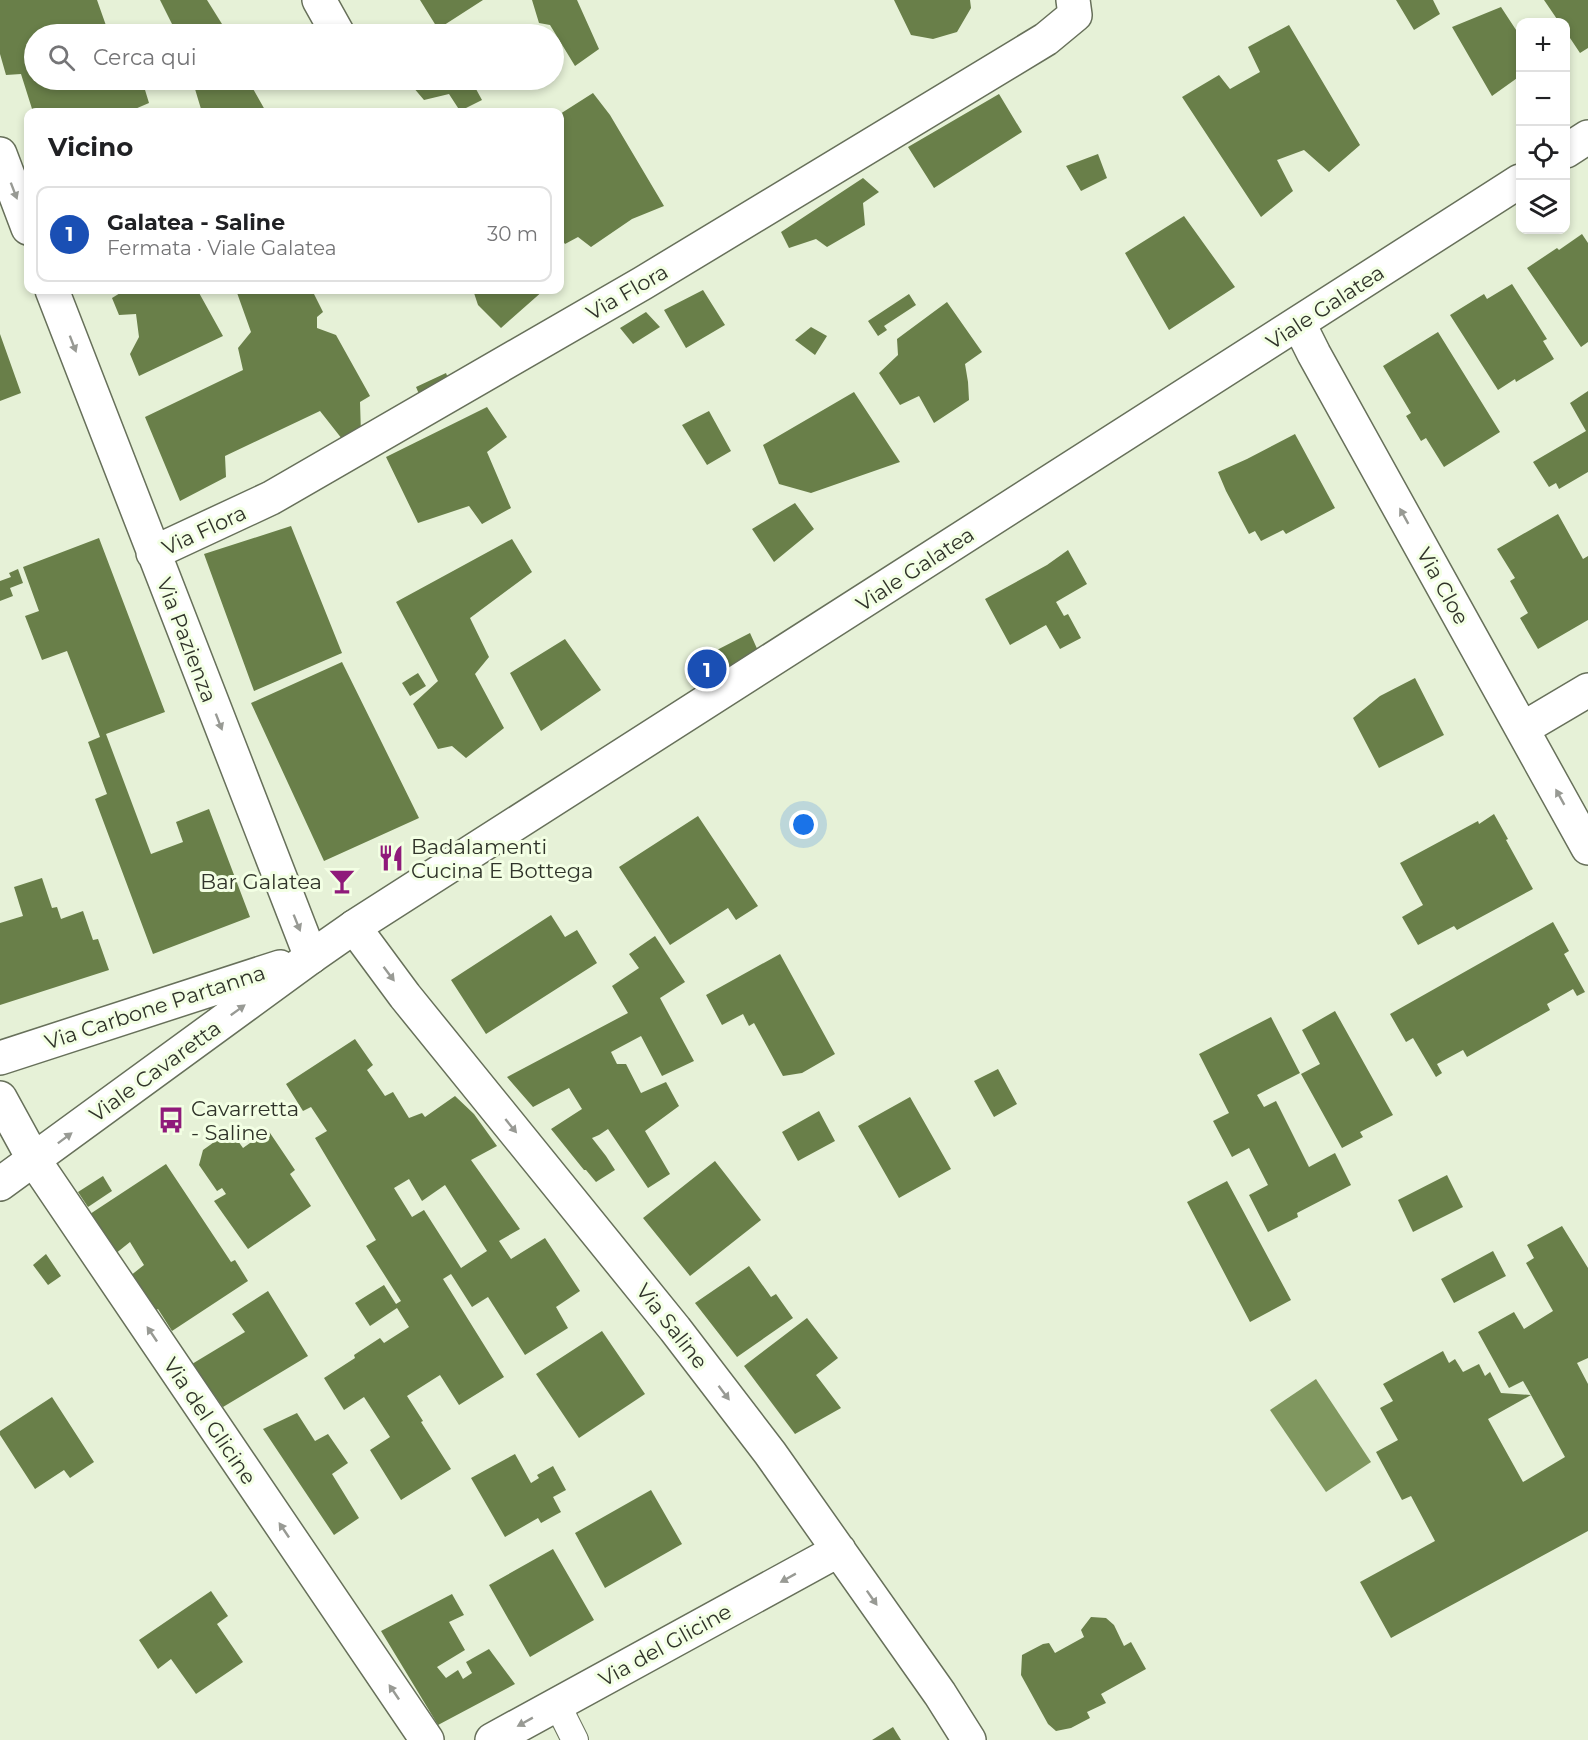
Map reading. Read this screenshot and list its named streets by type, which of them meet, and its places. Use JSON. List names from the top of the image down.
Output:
{
  "streets": {
    "street": [
      "Via Flora",
      "Viale Galatea",
      "Via Cloe",
      "Via Pazienza",
      "Via Carbone Partanna",
      "Viale Cavaretta",
      "Via Saline",
      "Via del Glicine"
    ]
  },
  "crossings": [
    ["Via Flora", "Via Pazienza"],
    ["Viale Galatea", "Via Cloe"],
    ["Viale Galatea", "Via Pazienza"],
    ["Viale Galatea", "Via Carbone Partanna"],
    ["Viale Galatea", "Viale Cavaretta"],
    ["Viale Galatea", "Via Saline"],
    ["Via Pazienza", "Via Carbone Partanna"],
    ["Via Pazienza", "Viale Cavaretta"],
    ["Via Carbone Partanna", "Viale Cavaretta"],
    ["Viale Cavaretta", "Via del Glicine"],
    ["Via Saline", "Via del Glicine"]
  ],
  "one_way": [
    "Via Cloe",
    "Via Pazienza",
    "Viale Cavaretta",
    "Via Saline"
  ],
  "places": {
    "restaurant": ["Badalamenti Cucina E Bottega"],
    "bar": ["Bar Galatea"],
    "bus stop": ["Cavarretta - Saline"]
  },
  "page": {
    "map_buttons": ["+", "−"],
    "search": "Cerca qui",
    "heading": "Vicino",
    "list": [
      {
        "mark": "1",
        "name": "Galatea - Saline",
        "note": "Fermata · Viale Galatea",
        "value": "30 m"
      }
    ],
    "pins": "1"
  }
}
